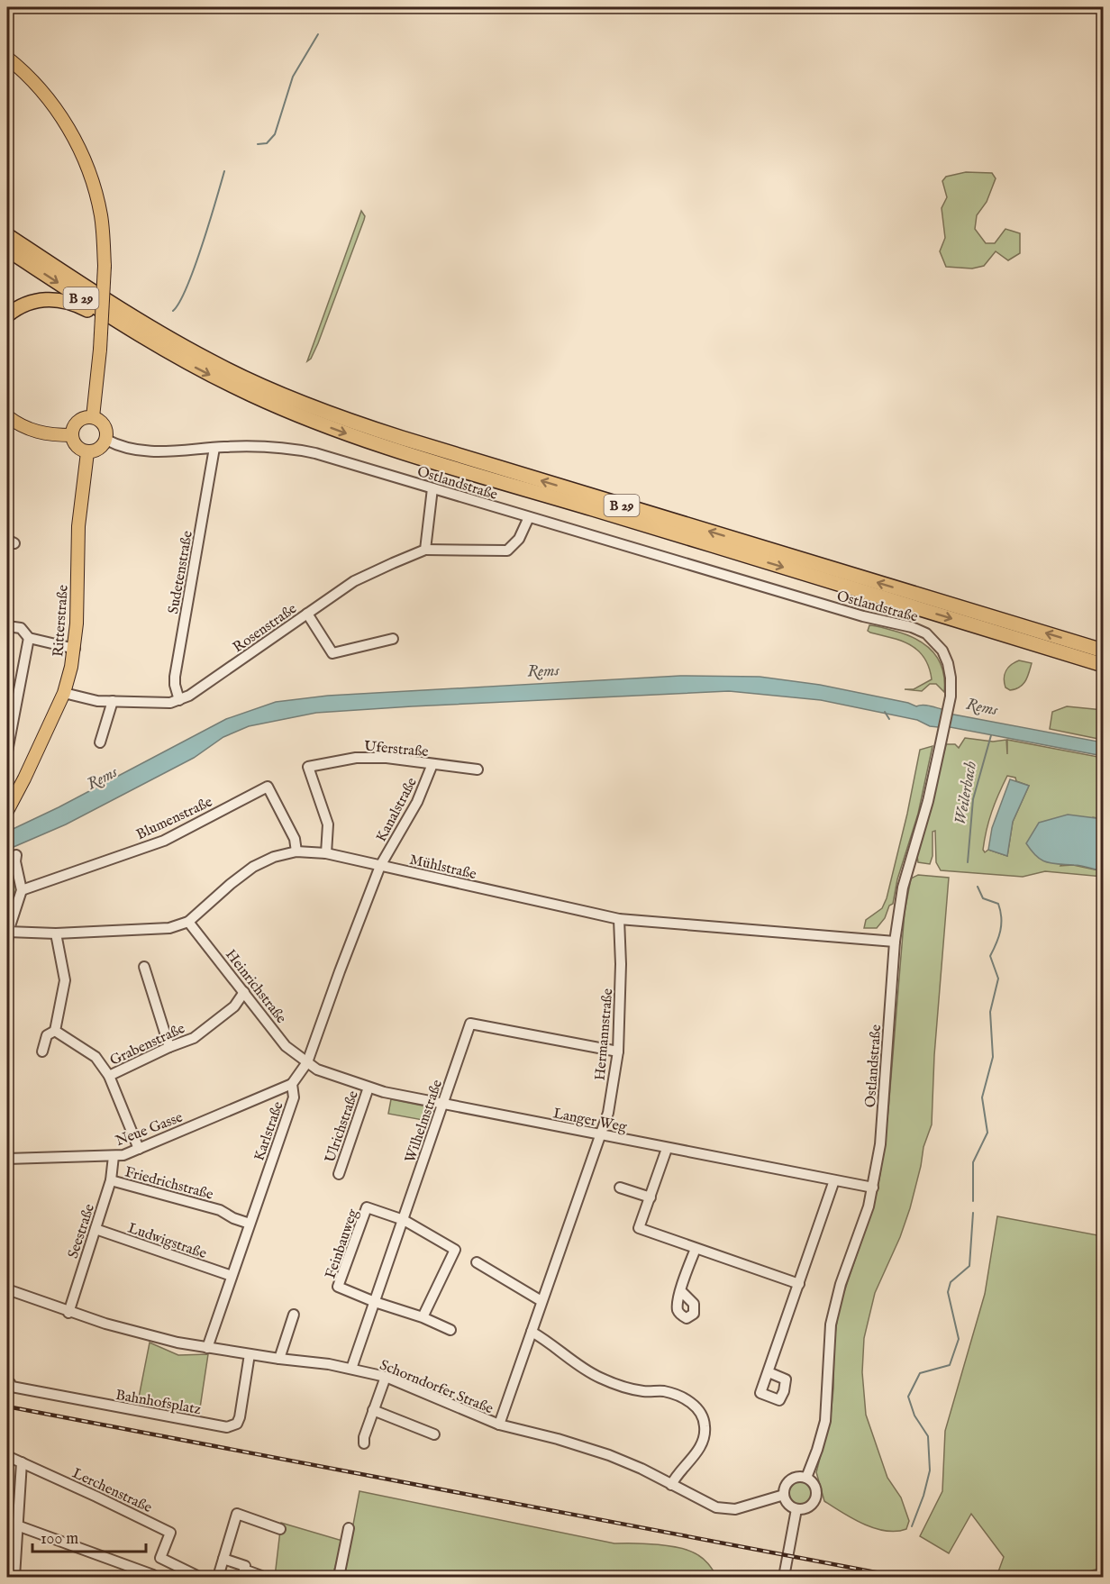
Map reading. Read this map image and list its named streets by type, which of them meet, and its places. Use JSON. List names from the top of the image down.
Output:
{
  "streets": {
    "highway": ["B 29"],
    "main road": ["Ritterstraße"],
    "street": [
      "Ostlandstraße",
      "Sudetenstraße",
      "Rosenstraße",
      "Uferstraße",
      "Kanalstraße",
      "Blumenstraße",
      "Mühlstraße",
      "Heinrichstraße",
      "Hermannstraße",
      "Grabenstraße",
      "Langer Weg",
      "Wilhelmstraße",
      "Ulrichstraße",
      "Neue Gasse",
      "Karlstraße",
      "Friedrichstraße",
      "Seestraße",
      "Ludwigstraße",
      "Feinbauweg",
      "Schorndorfer Straße",
      "Bahnhofsplatz",
      "Lerchenstraße"
    ]
  },
  "crossings": [
    ["Ostlandstraße", "Sudetenstraße"],
    ["Ostlandstraße", "Ritterstraße"],
    ["Ostlandstraße", "Rosenstraße"],
    ["Ostlandstraße", "Mühlstraße"],
    ["Ostlandstraße", "Langer Weg"],
    ["Ostlandstraße", "Schorndorfer Straße"],
    ["Sudetenstraße", "Rosenstraße"],
    ["Ritterstraße", "Rosenstraße"],
    ["Uferstraße", "Kanalstraße"],
    ["Uferstraße", "Mühlstraße"],
    ["Kanalstraße", "Mühlstraße"],
    ["Kanalstraße", "Karlstraße"],
    ["Blumenstraße", "Mühlstraße"],
    ["Mühlstraße", "Heinrichstraße"],
    ["Mühlstraße", "Hermannstraße"],
    ["Mühlstraße", "Karlstraße"],
    ["Heinrichstraße", "Grabenstraße"],
    ["Heinrichstraße", "Langer Weg"],
    ["Heinrichstraße", "Karlstraße"],
    ["Hermannstraße", "Langer Weg"],
    ["Hermannstraße", "Wilhelmstraße"],
    ["Hermannstraße", "Schorndorfer Straße"],
    ["Langer Weg", "Wilhelmstraße"],
    ["Langer Weg", "Ulrichstraße"],
    ["Langer Weg", "Karlstraße"],
    ["Wilhelmstraße", "Feinbauweg"],
    ["Wilhelmstraße", "Schorndorfer Straße"],
    ["Neue Gasse", "Karlstraße"],
    ["Neue Gasse", "Seestraße"],
    ["Karlstraße", "Friedrichstraße"],
    ["Karlstraße", "Ludwigstraße"],
    ["Karlstraße", "Schorndorfer Straße"],
    ["Friedrichstraße", "Seestraße"],
    ["Seestraße", "Ludwigstraße"],
    ["Seestraße", "Schorndorfer Straße"],
    ["Schorndorfer Straße", "Bahnhofsplatz"]
  ],
  "water": ["Rems", "Weilerbach"],
  "scale_bar": "100 m"
}
